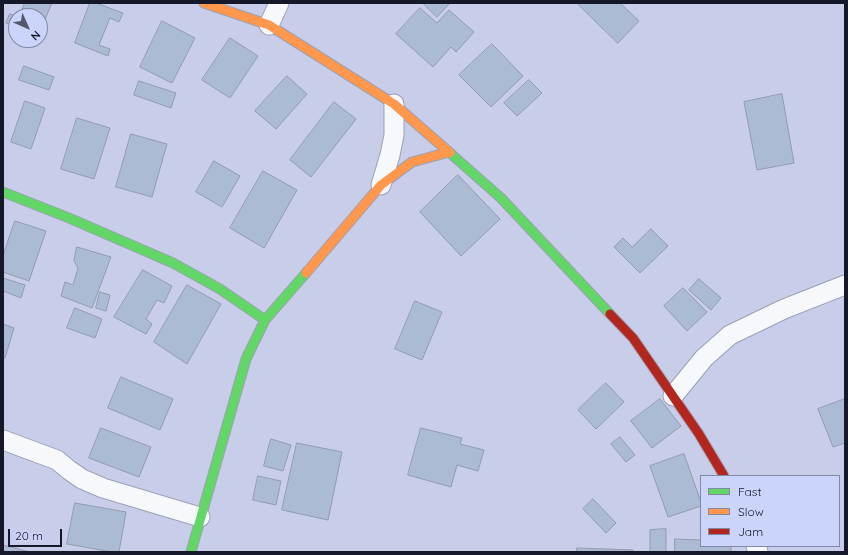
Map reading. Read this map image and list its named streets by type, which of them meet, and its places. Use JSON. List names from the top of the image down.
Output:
{
  "legend": ["Fast", "Slow", "Jam"],
  "scale_bar": "20 m",
  "north": "bottom right"
}
